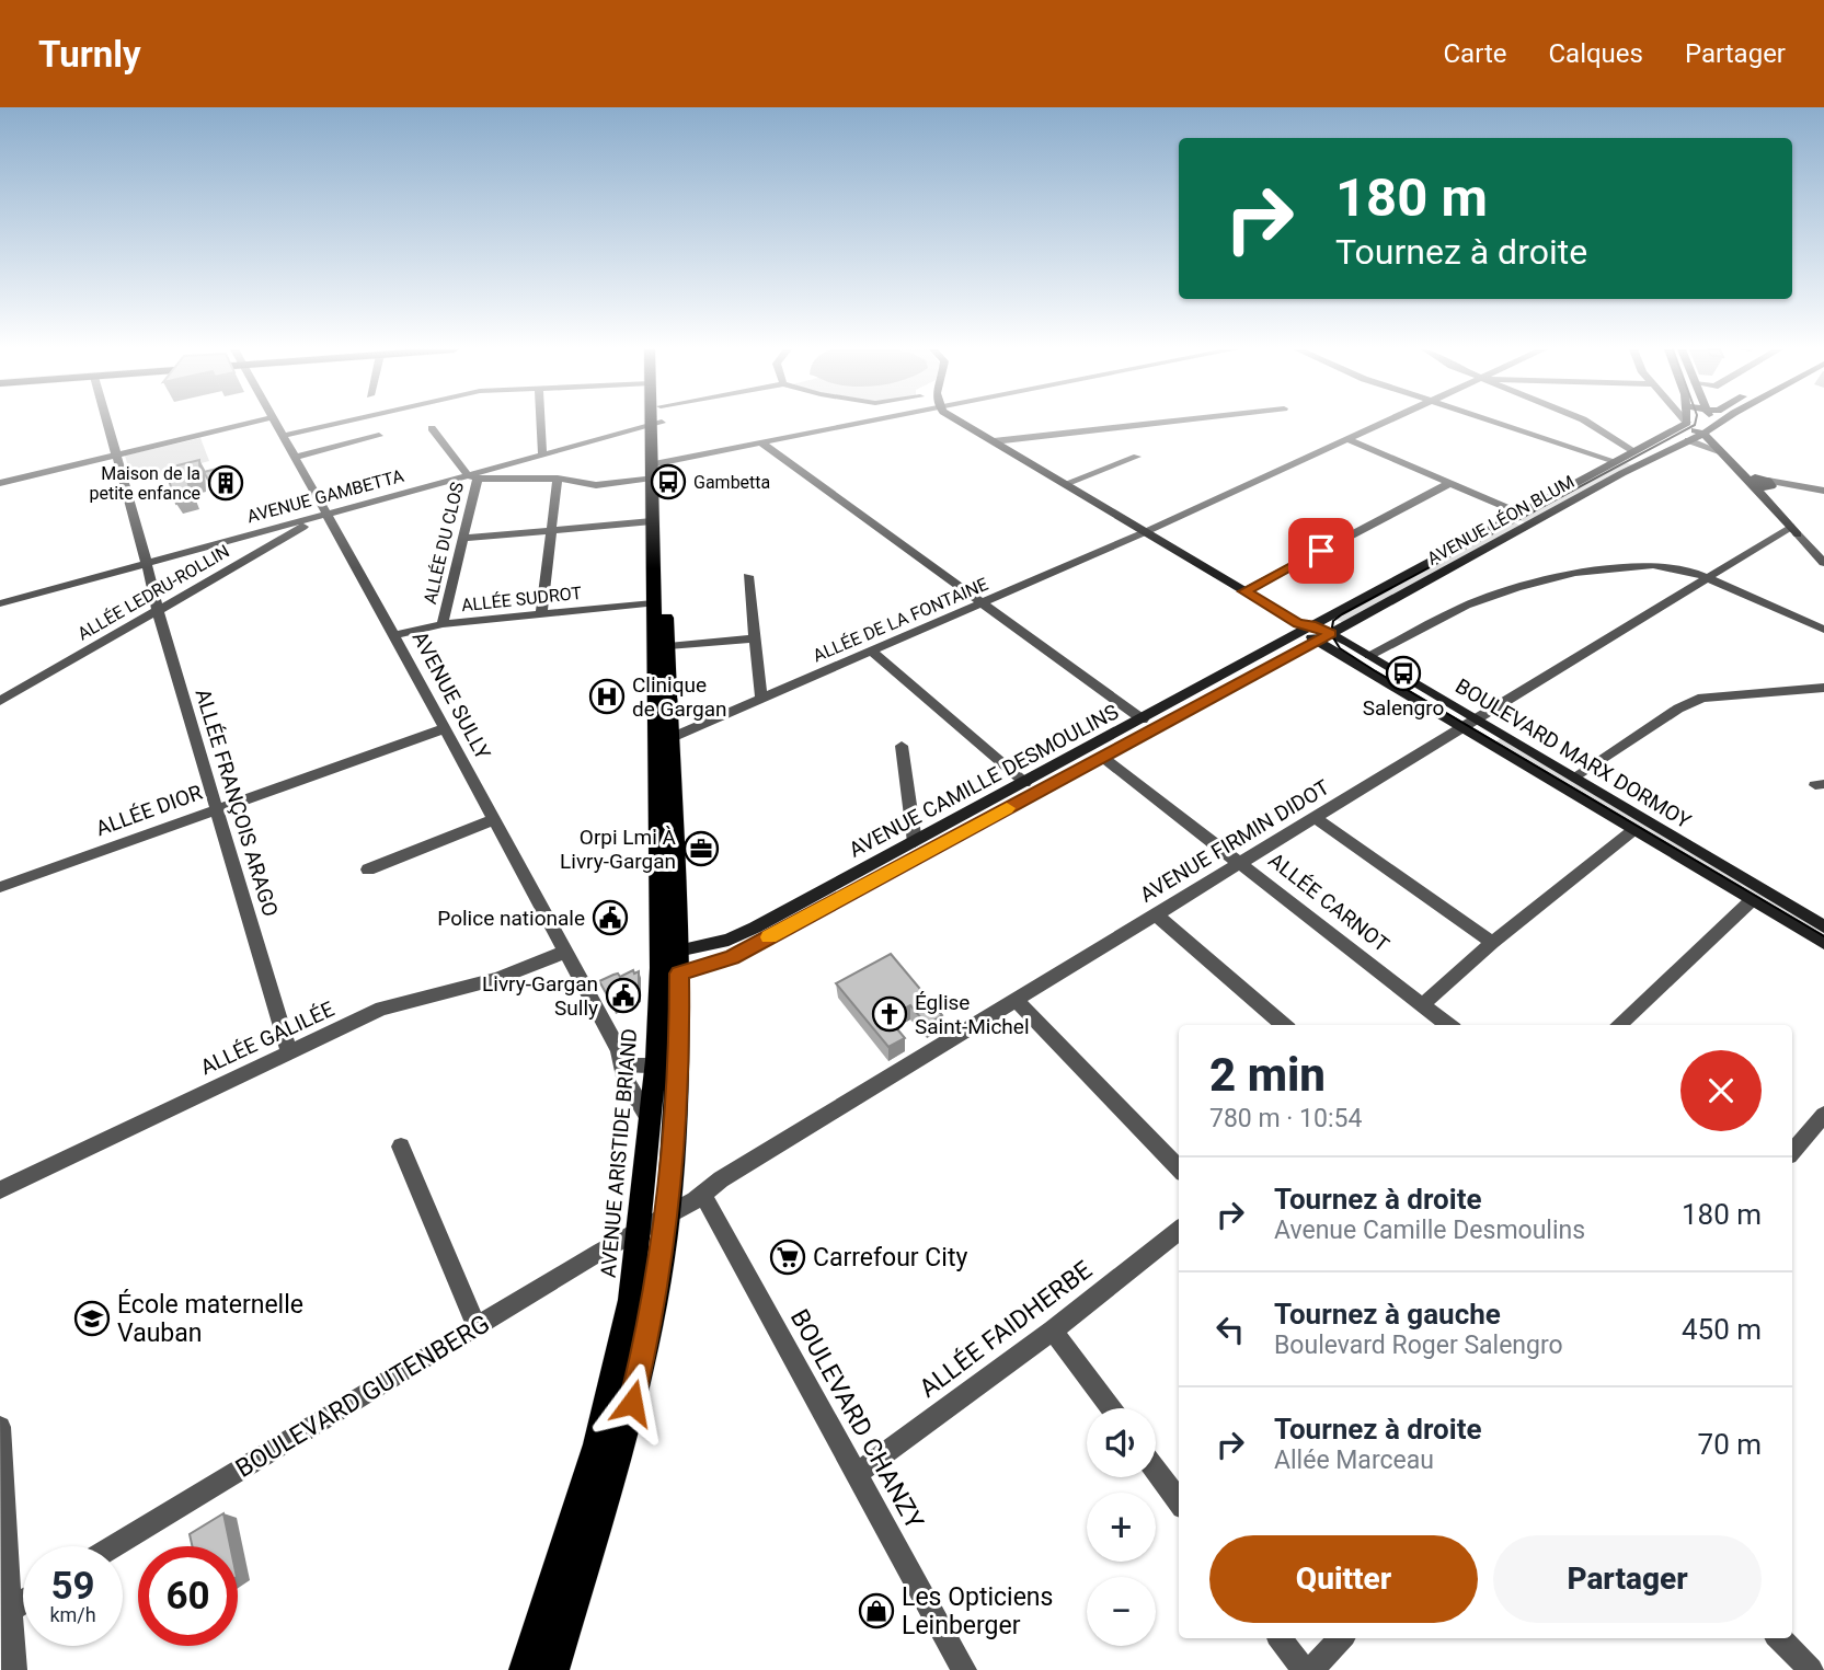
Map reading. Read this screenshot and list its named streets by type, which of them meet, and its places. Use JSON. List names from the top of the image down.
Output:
{
  "streets": {
    "main road": [
      "AVENUE LÉON BLUM",
      "BOULEVARD MARX DORMOY",
      "AVENUE CAMILLE DESMOULINS",
      "AVENUE ARISTIDE BRIAND"
    ],
    "street": [
      "AVENUE GAMBETTA",
      "ALLÉE DU CLOS",
      "ALLÉE LEDRU-ROLLIN",
      "ALLÉE SUDROT",
      "ALLÉE DE LA FONTAINE",
      "AVENUE SULLY",
      "ALLÉE FRANÇOIS ARAGO",
      "ALLÉE DIOR",
      "AVENUE FIRMIN DIDOT",
      "ALLÉE CARNOT",
      "ALLÉE GALILÉE",
      "ALLÉE FAIDHERBE",
      "BOULEVARD GUTENBERG",
      "BOULEVARD CHANZY"
    ]
  },
  "crossings": [
    ["AVENUE GAMBETTA", "ALLÉE DU CLOS"],
    ["AVENUE GAMBETTA", "ALLÉE LEDRU-ROLLIN"],
    ["AVENUE GAMBETTA", "AVENUE SULLY"],
    ["AVENUE GAMBETTA", "ALLÉE FRANÇOIS ARAGO"],
    ["AVENUE LÉON BLUM", "BOULEVARD MARX DORMOY"],
    ["AVENUE LÉON BLUM", "AVENUE CAMILLE DESMOULINS"],
    ["ALLÉE DU CLOS", "ALLÉE SUDROT"],
    ["ALLÉE LEDRU-ROLLIN", "AVENUE SULLY"],
    ["ALLÉE LEDRU-ROLLIN", "ALLÉE FRANÇOIS ARAGO"],
    ["ALLÉE SUDROT", "AVENUE SULLY"],
    ["ALLÉE SUDROT", "AVENUE ARISTIDE BRIAND"],
    ["ALLÉE DE LA FONTAINE", "AVENUE ARISTIDE BRIAND"],
    ["AVENUE SULLY", "ALLÉE DIOR"],
    ["AVENUE SULLY", "ALLÉE GALILÉE"],
    ["AVENUE SULLY", "AVENUE ARISTIDE BRIAND"],
    ["BOULEVARD MARX DORMOY", "AVENUE CAMILLE DESMOULINS"],
    ["BOULEVARD MARX DORMOY", "AVENUE FIRMIN DIDOT"],
    ["AVENUE CAMILLE DESMOULINS", "ALLÉE CARNOT"],
    ["AVENUE CAMILLE DESMOULINS", "AVENUE ARISTIDE BRIAND"],
    ["ALLÉE FRANÇOIS ARAGO", "ALLÉE DIOR"],
    ["ALLÉE FRANÇOIS ARAGO", "ALLÉE GALILÉE"],
    ["AVENUE FIRMIN DIDOT", "ALLÉE CARNOT"],
    ["AVENUE FIRMIN DIDOT", "AVENUE ARISTIDE BRIAND"],
    ["AVENUE FIRMIN DIDOT", "BOULEVARD GUTENBERG"],
    ["AVENUE FIRMIN DIDOT", "BOULEVARD CHANZY"],
    ["AVENUE ARISTIDE BRIAND", "BOULEVARD GUTENBERG"],
    ["ALLÉE FAIDHERBE", "BOULEVARD CHANZY"]
  ],
  "places": {
    "bus stop": ["Gambetta", "Salengro"],
    "building": ["Maison de la petite enfance"],
    "hospital": ["Clinique de Gargan"],
    "office": ["Orpi Lmi À Livry-Gargan"],
    "public building": ["Police nationale", "Livry-Gargan Sully"],
    "church": ["Église Saint-Michel"],
    "supermarket": ["Carrefour City"],
    "school or university": ["École maternelle Vauban"],
    "shop": ["Les Opticiens Leinberger"]
  },
  "page": {
    "header": "Turnly",
    "nav": ["Carte", "Calques", "Partager"],
    "turn": ["180 m", "Tournez à droite"],
    "heading": ["2 min", "780 m · 10:54"],
    "list": [
      {
        "name": "Tournez à droite",
        "note": "Avenue Camille Desmoulins",
        "value": "180 m"
      },
      {
        "name": "Tournez à gauche",
        "note": "Boulevard Roger Salengro",
        "value": "450 m"
      },
      {
        "name": "Tournez à droite",
        "note": "Allée Marceau",
        "value": "70 m"
      }
    ],
    "map_buttons": ["+", "−"],
    "buttons": ["Quitter", "Partager"],
    "speed": "59 km/h",
    "limit": "60"
  }
}
